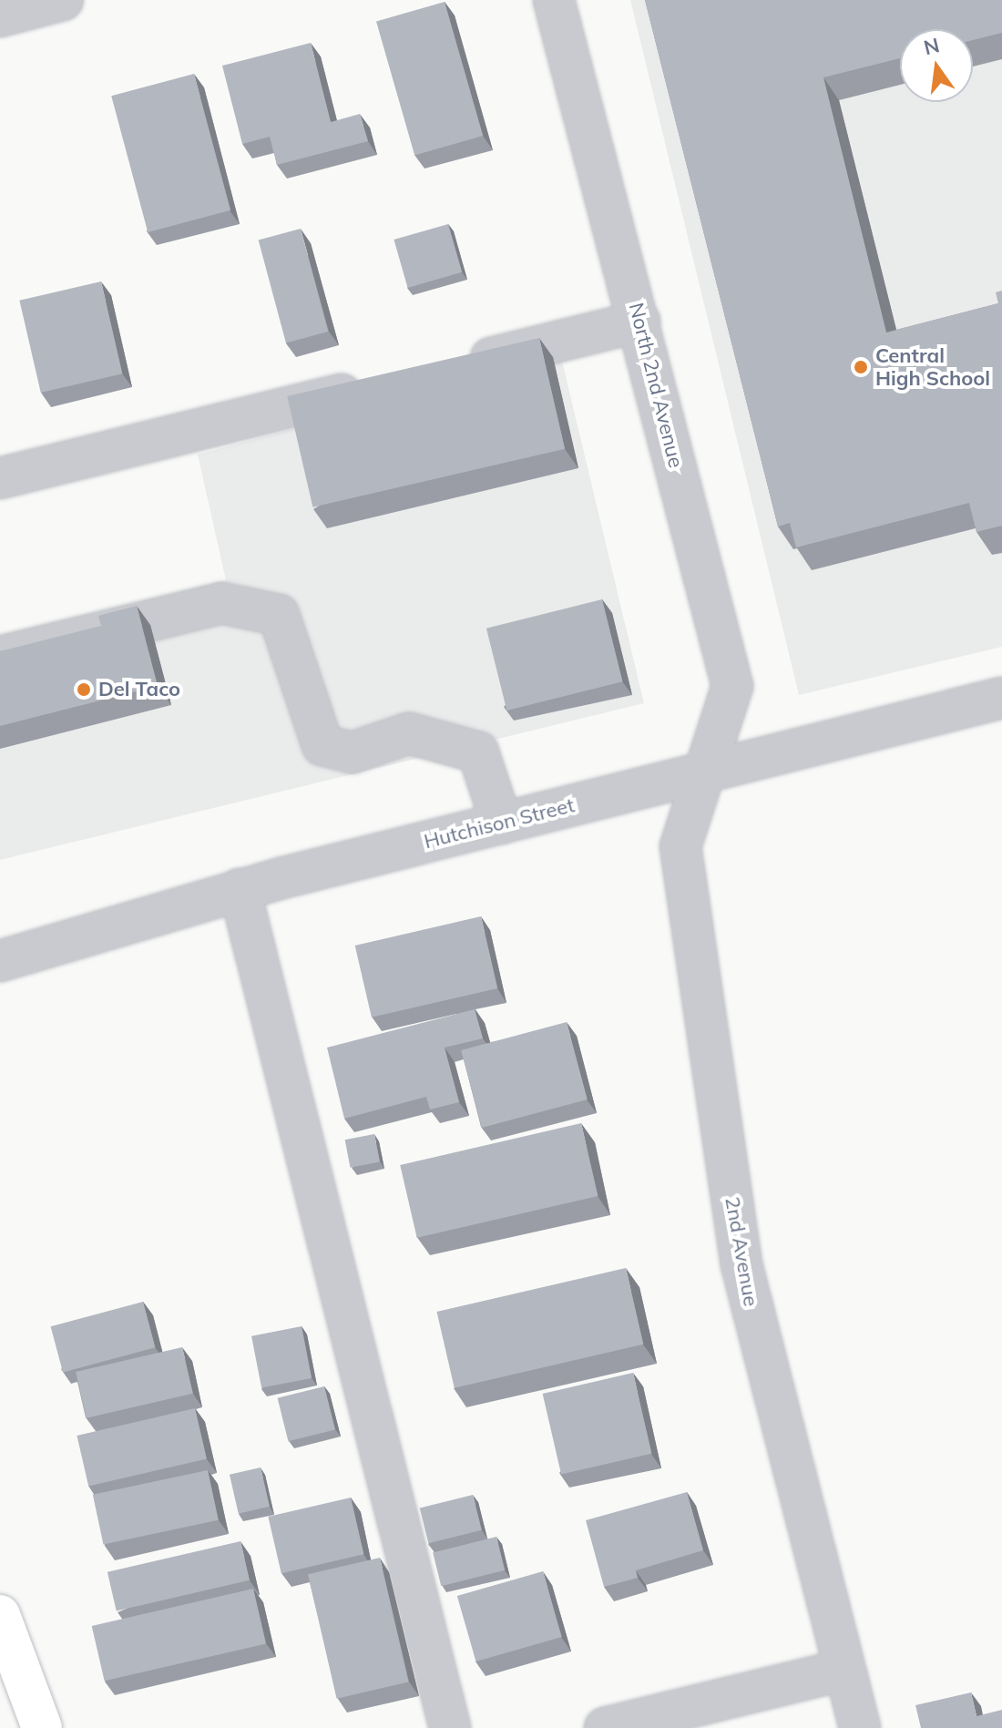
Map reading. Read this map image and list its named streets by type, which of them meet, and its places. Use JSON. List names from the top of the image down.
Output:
{
  "streets": {
    "street": ["North 2nd Avenue", "Hutchison Street", "2nd Avenue"]
  },
  "crossings": [
    ["North 2nd Avenue", "Hutchison Street"],
    ["North 2nd Avenue", "2nd Avenue"],
    ["Hutchison Street", "2nd Avenue"]
  ],
  "places": ["Central High School", "Del Taco"],
  "north": "top"
}
